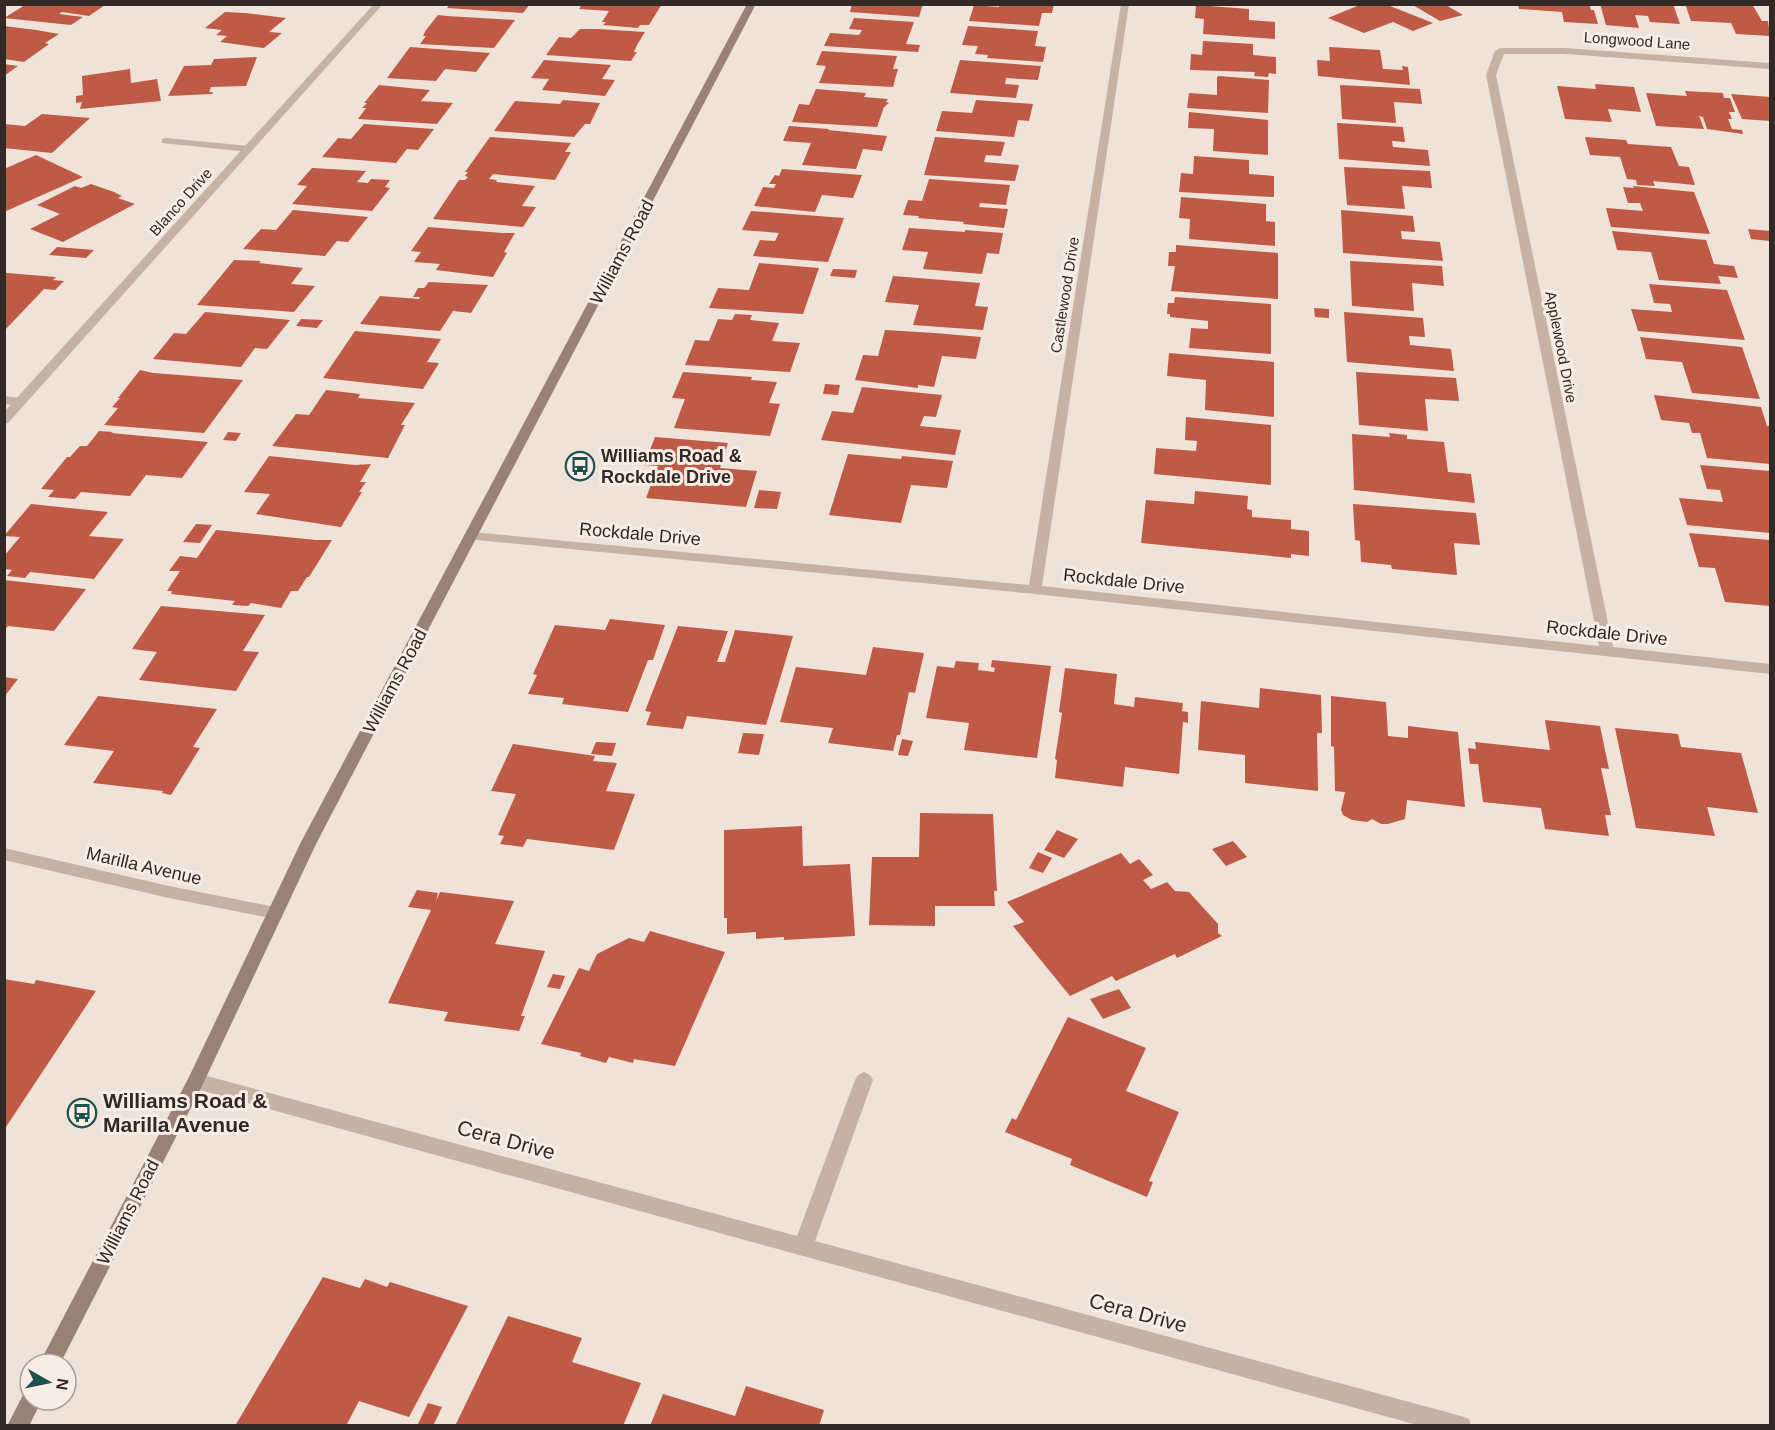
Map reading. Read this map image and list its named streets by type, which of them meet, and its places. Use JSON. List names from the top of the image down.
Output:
{
  "streets": {
    "street": [
      "Longwood Lane",
      "Blanco Drive",
      "Williams Road",
      "Castlewood Drive",
      "Applewood Drive",
      "Rockdale Drive",
      "Marilla Avenue",
      "Cera Drive"
    ]
  },
  "crossings": [
    ["Longwood Lane", "Applewood Drive"],
    ["Williams Road", "Rockdale Drive"],
    ["Williams Road", "Marilla Avenue"],
    ["Williams Road", "Cera Drive"],
    ["Castlewood Drive", "Rockdale Drive"],
    ["Applewood Drive", "Rockdale Drive"]
  ],
  "places": {
    "bus stop": ["Williams Road & Rockdale Drive", "Williams Road & Marilla Avenue"]
  },
  "north": "right"
}
